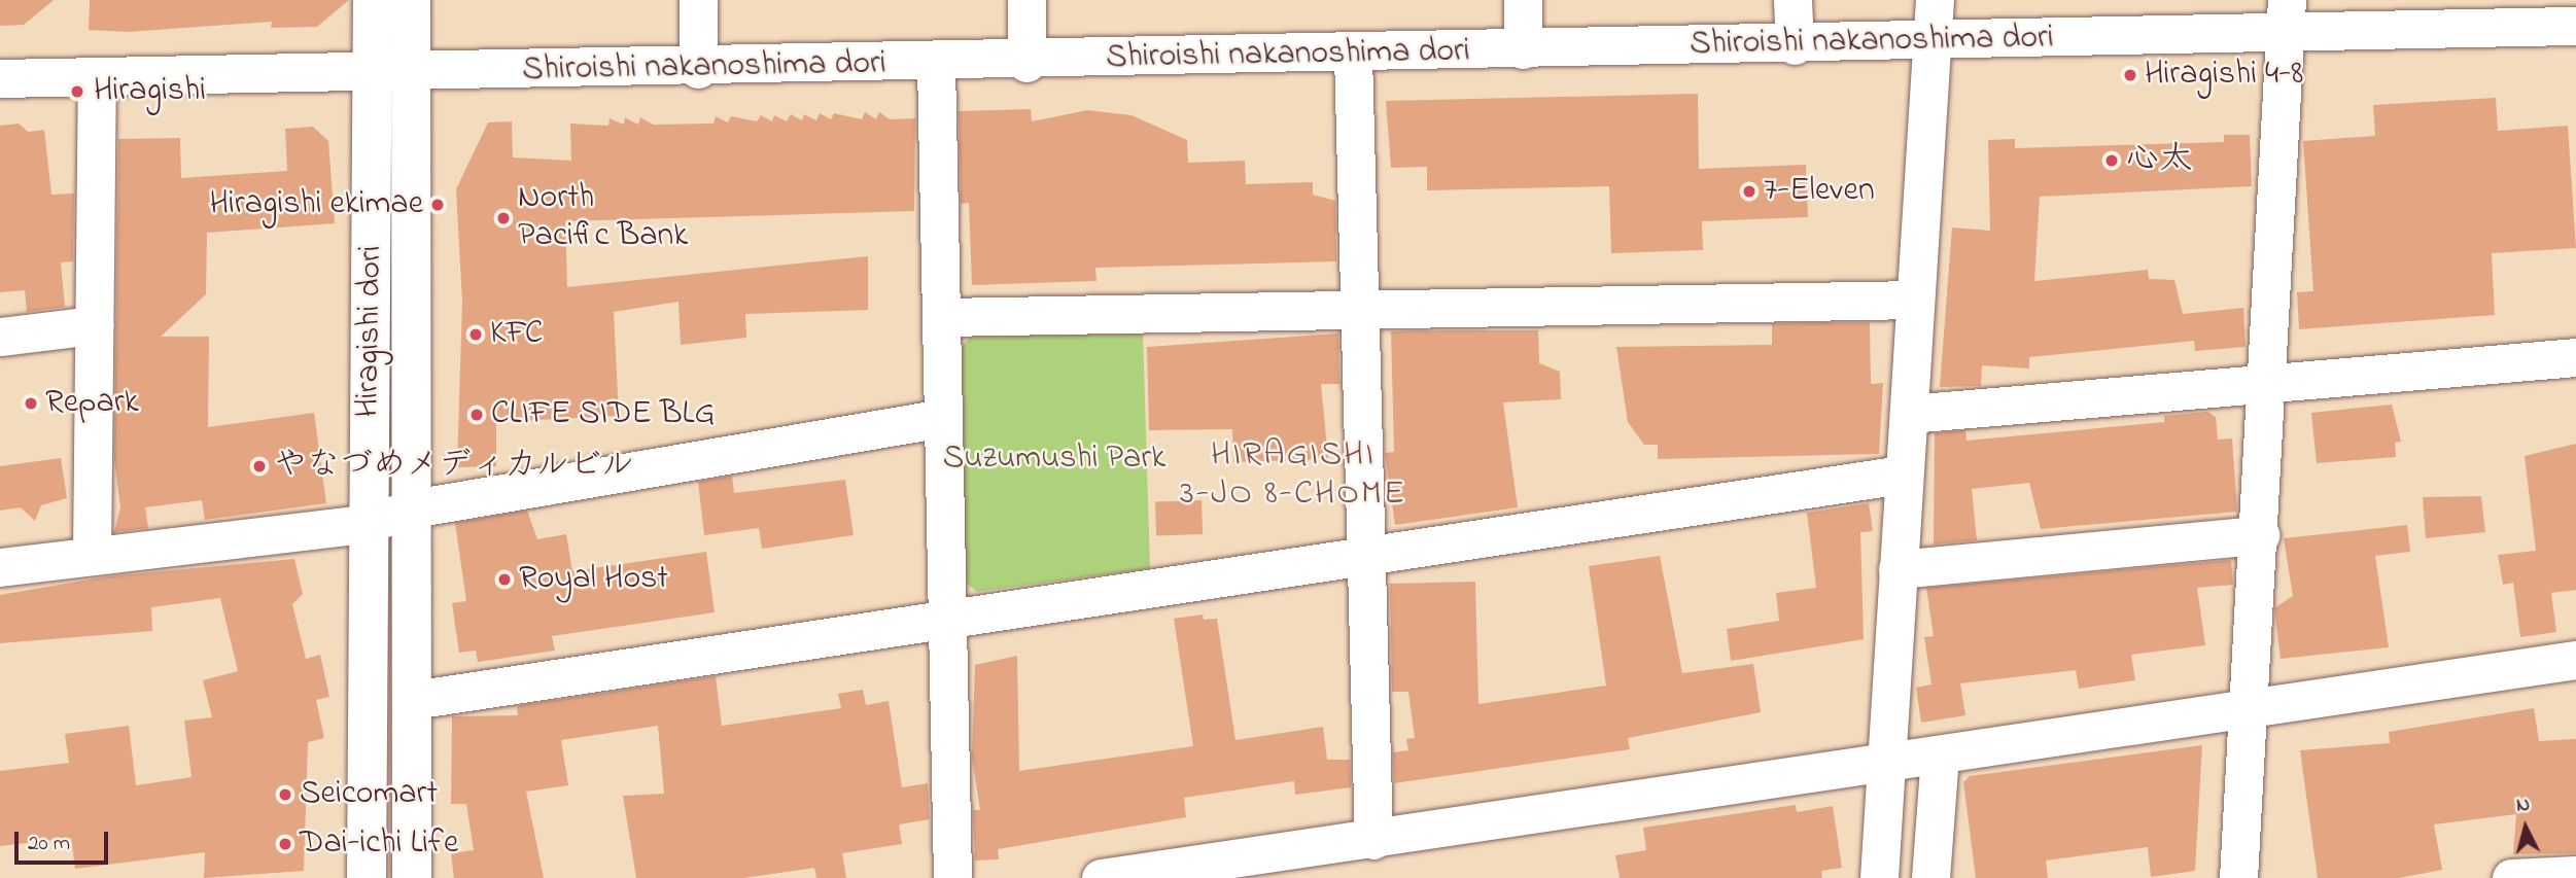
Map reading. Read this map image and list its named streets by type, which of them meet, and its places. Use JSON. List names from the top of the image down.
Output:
{
  "streets": {
    "highway": ["Hiragishi dori"],
    "street": ["Shiroishi nakanoshima dori"]
  },
  "crossings": [
    ["Shiroishi nakanoshima dori", "Hiragishi dori"]
  ],
  "districts": ["HIRAGISHI 3-JO 8-CHOME"],
  "parks": ["Suzumushi Park"],
  "places": [
    "Hiragishi 4-8",
    "Hiragishi",
    "心太",
    "7-Eleven",
    "Hiragishi ekimae",
    "North Pacific Bank",
    "KFC",
    "Repark",
    "CLIFE SIDE BLG",
    "やなづめメディカルビル",
    "Royal Host",
    "Seicomart",
    "Dai-ichi Life"
  ],
  "scale_bar": "20 m",
  "north": "top"
}
